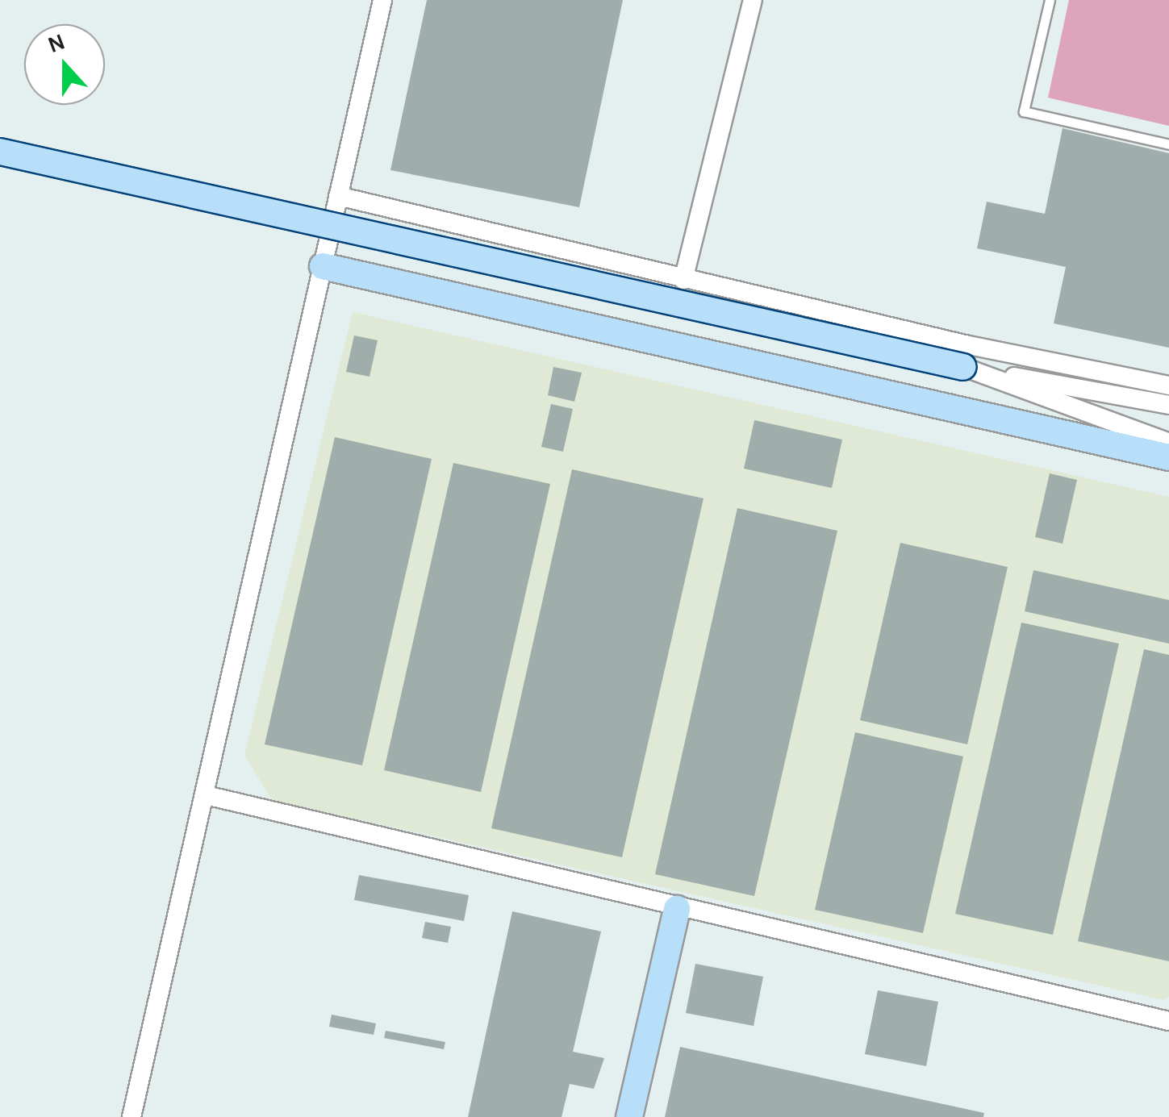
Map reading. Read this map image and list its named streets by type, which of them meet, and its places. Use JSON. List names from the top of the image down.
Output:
{
  "north": "top"
}
